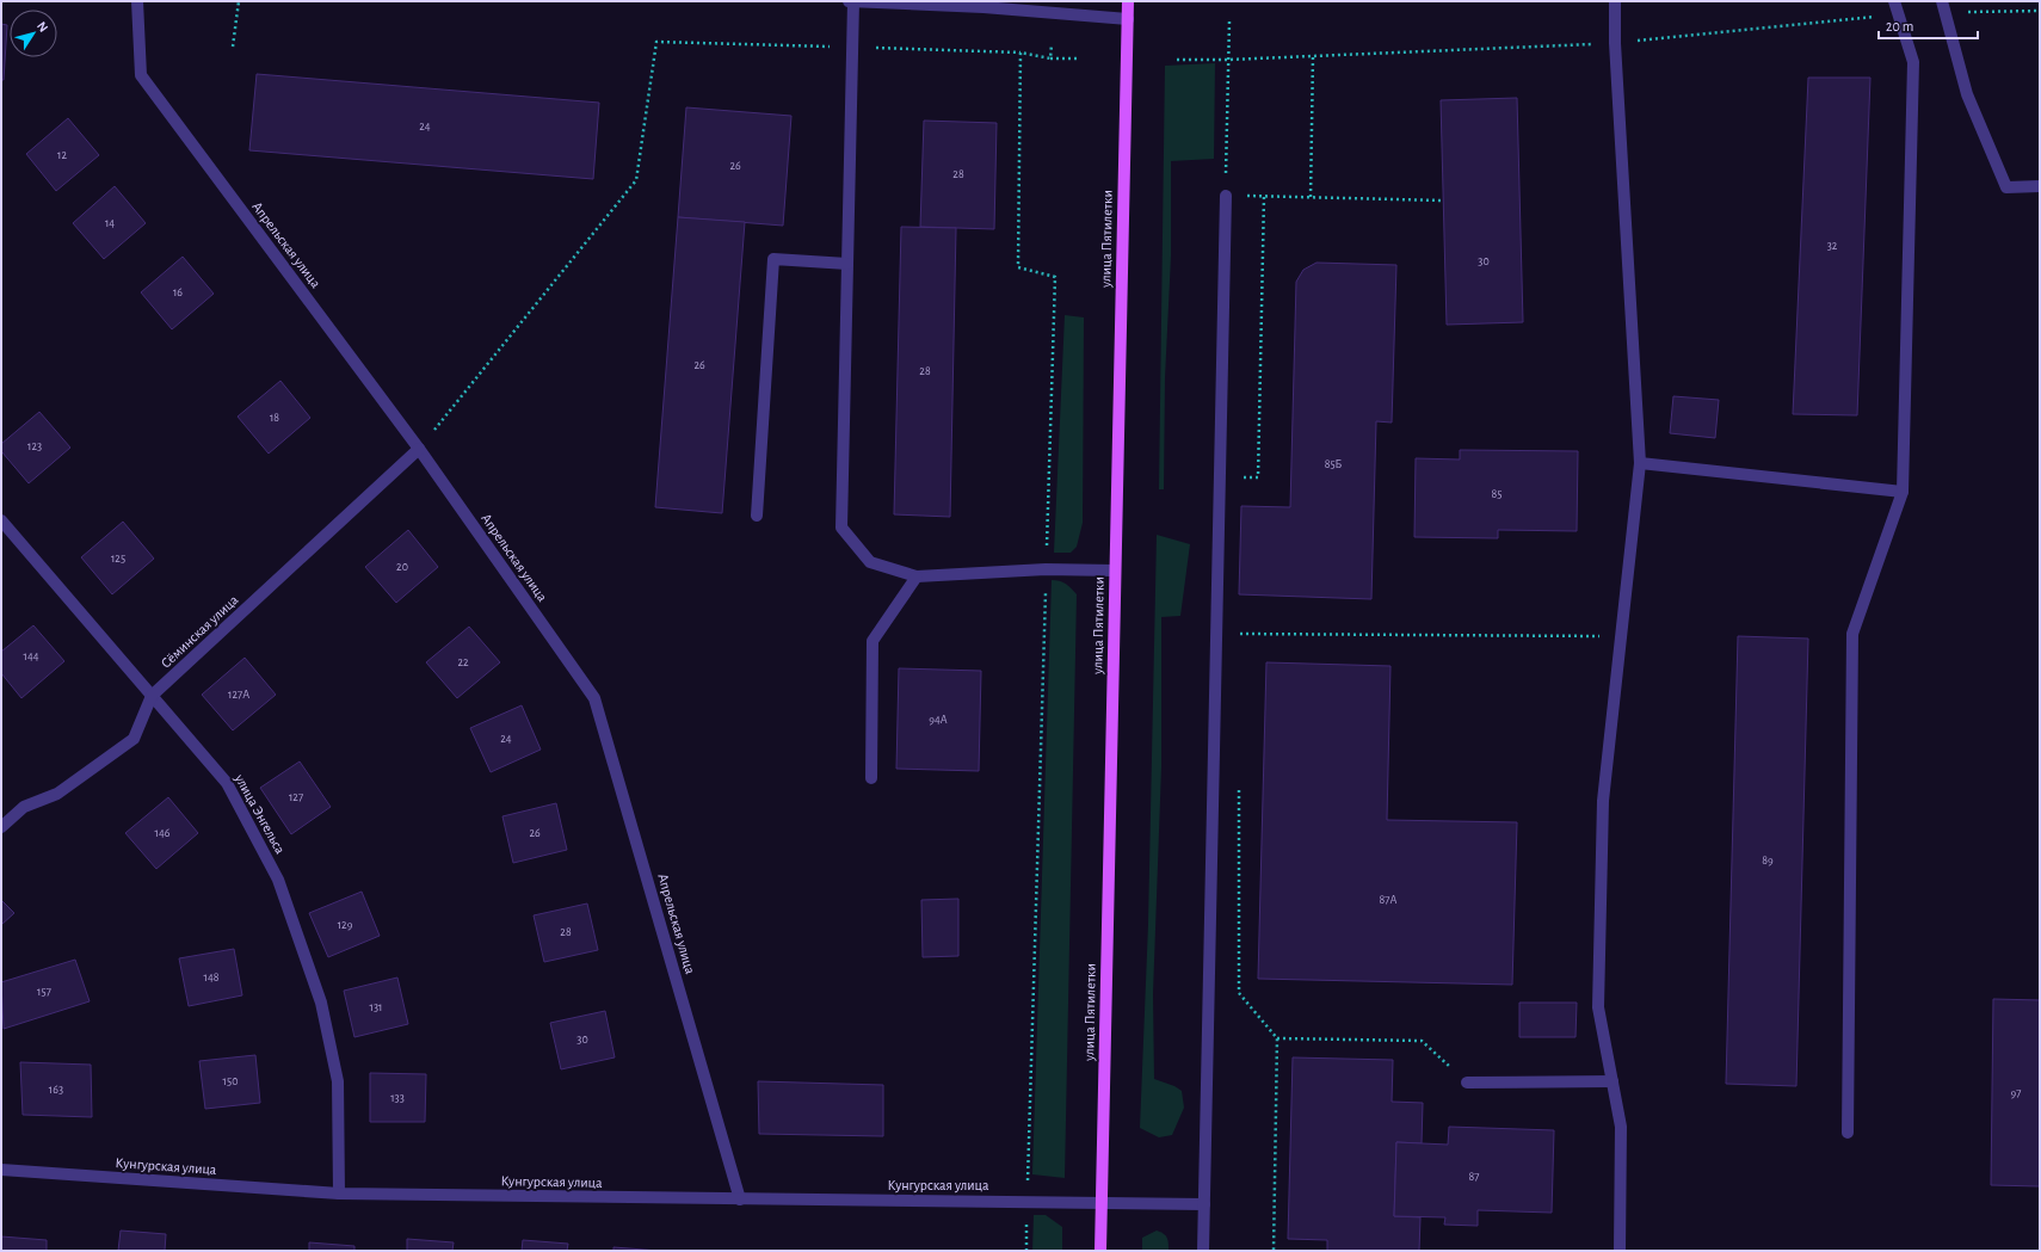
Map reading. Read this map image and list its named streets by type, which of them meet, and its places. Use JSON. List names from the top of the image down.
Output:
{
  "streets": {
    "main road": ["улица Пятилетки"],
    "street": [
      "Апрельская улица",
      "Сёминская улица",
      "улица Энгельса",
      "Кунгурская улица"
    ]
  },
  "crossings": [
    ["улица Пятилетки", "Кунгурская улица"],
    ["Апрельская улица", "Сёминская улица"],
    ["Апрельская улица", "Кунгурская улица"],
    ["Сёминская улица", "улица Энгельса"],
    ["улица Энгельса", "Кунгурская улица"]
  ],
  "house_numbers": [
    "24",
    "12",
    "26",
    "28",
    "14",
    "32",
    "30",
    "16",
    "26",
    "28",
    "18",
    "123",
    "85Б",
    "85",
    "125",
    "20",
    "144",
    "22",
    "127А",
    "94А",
    "24",
    "127",
    "146",
    "26",
    "89",
    "87А",
    "129",
    "28",
    "148",
    "157",
    "131",
    "30",
    "150",
    "163",
    "97",
    "133",
    "87"
  ],
  "scale_bar": "20 m",
  "north": "top right"
}
